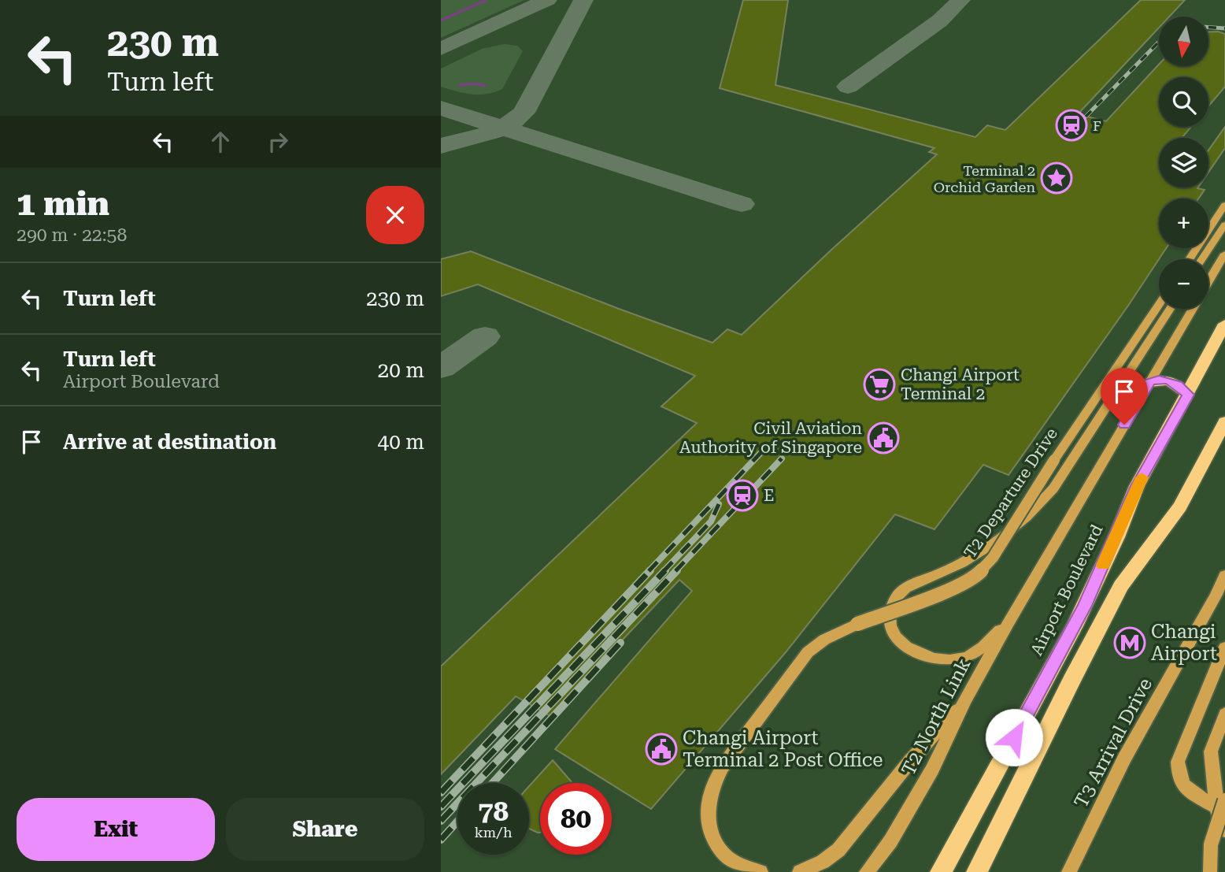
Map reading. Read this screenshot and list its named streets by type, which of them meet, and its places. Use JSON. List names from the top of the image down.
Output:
{
  "streets": {
    "highway": ["Airport Boulevard"],
    "main road": ["T2 Departure Drive", "T2 North Link", "T3 Arrival Drive"]
  },
  "crossings": [
    ["Airport Boulevard", "T2 North Link"]
  ],
  "places": {
    "station": ["F", "E"],
    "place": ["Terminal 2 Orchid Garden"],
    "supermarket": ["Changi Airport Terminal 2"],
    "public building": ["Civil Aviation Authority of Singapore", "Changi Airport Terminal 2 Post Office"],
    "metro station": ["Changi Airport"]
  },
  "north": "bottom",
  "page": {
    "turn": ["230 m", "Turn left"],
    "map_buttons": ["+", "−"],
    "heading": ["1 min", "290 m · 22:58"],
    "list": [
      {
        "name": "Turn left",
        "value": "230 m"
      },
      {
        "name": "Turn left",
        "note": "Airport Boulevard",
        "value": "20 m"
      },
      {
        "name": "Arrive at destination",
        "value": "40 m"
      }
    ],
    "speed": "78 km/h",
    "limit": "80",
    "buttons": ["Exit", "Share"]
  }
}
